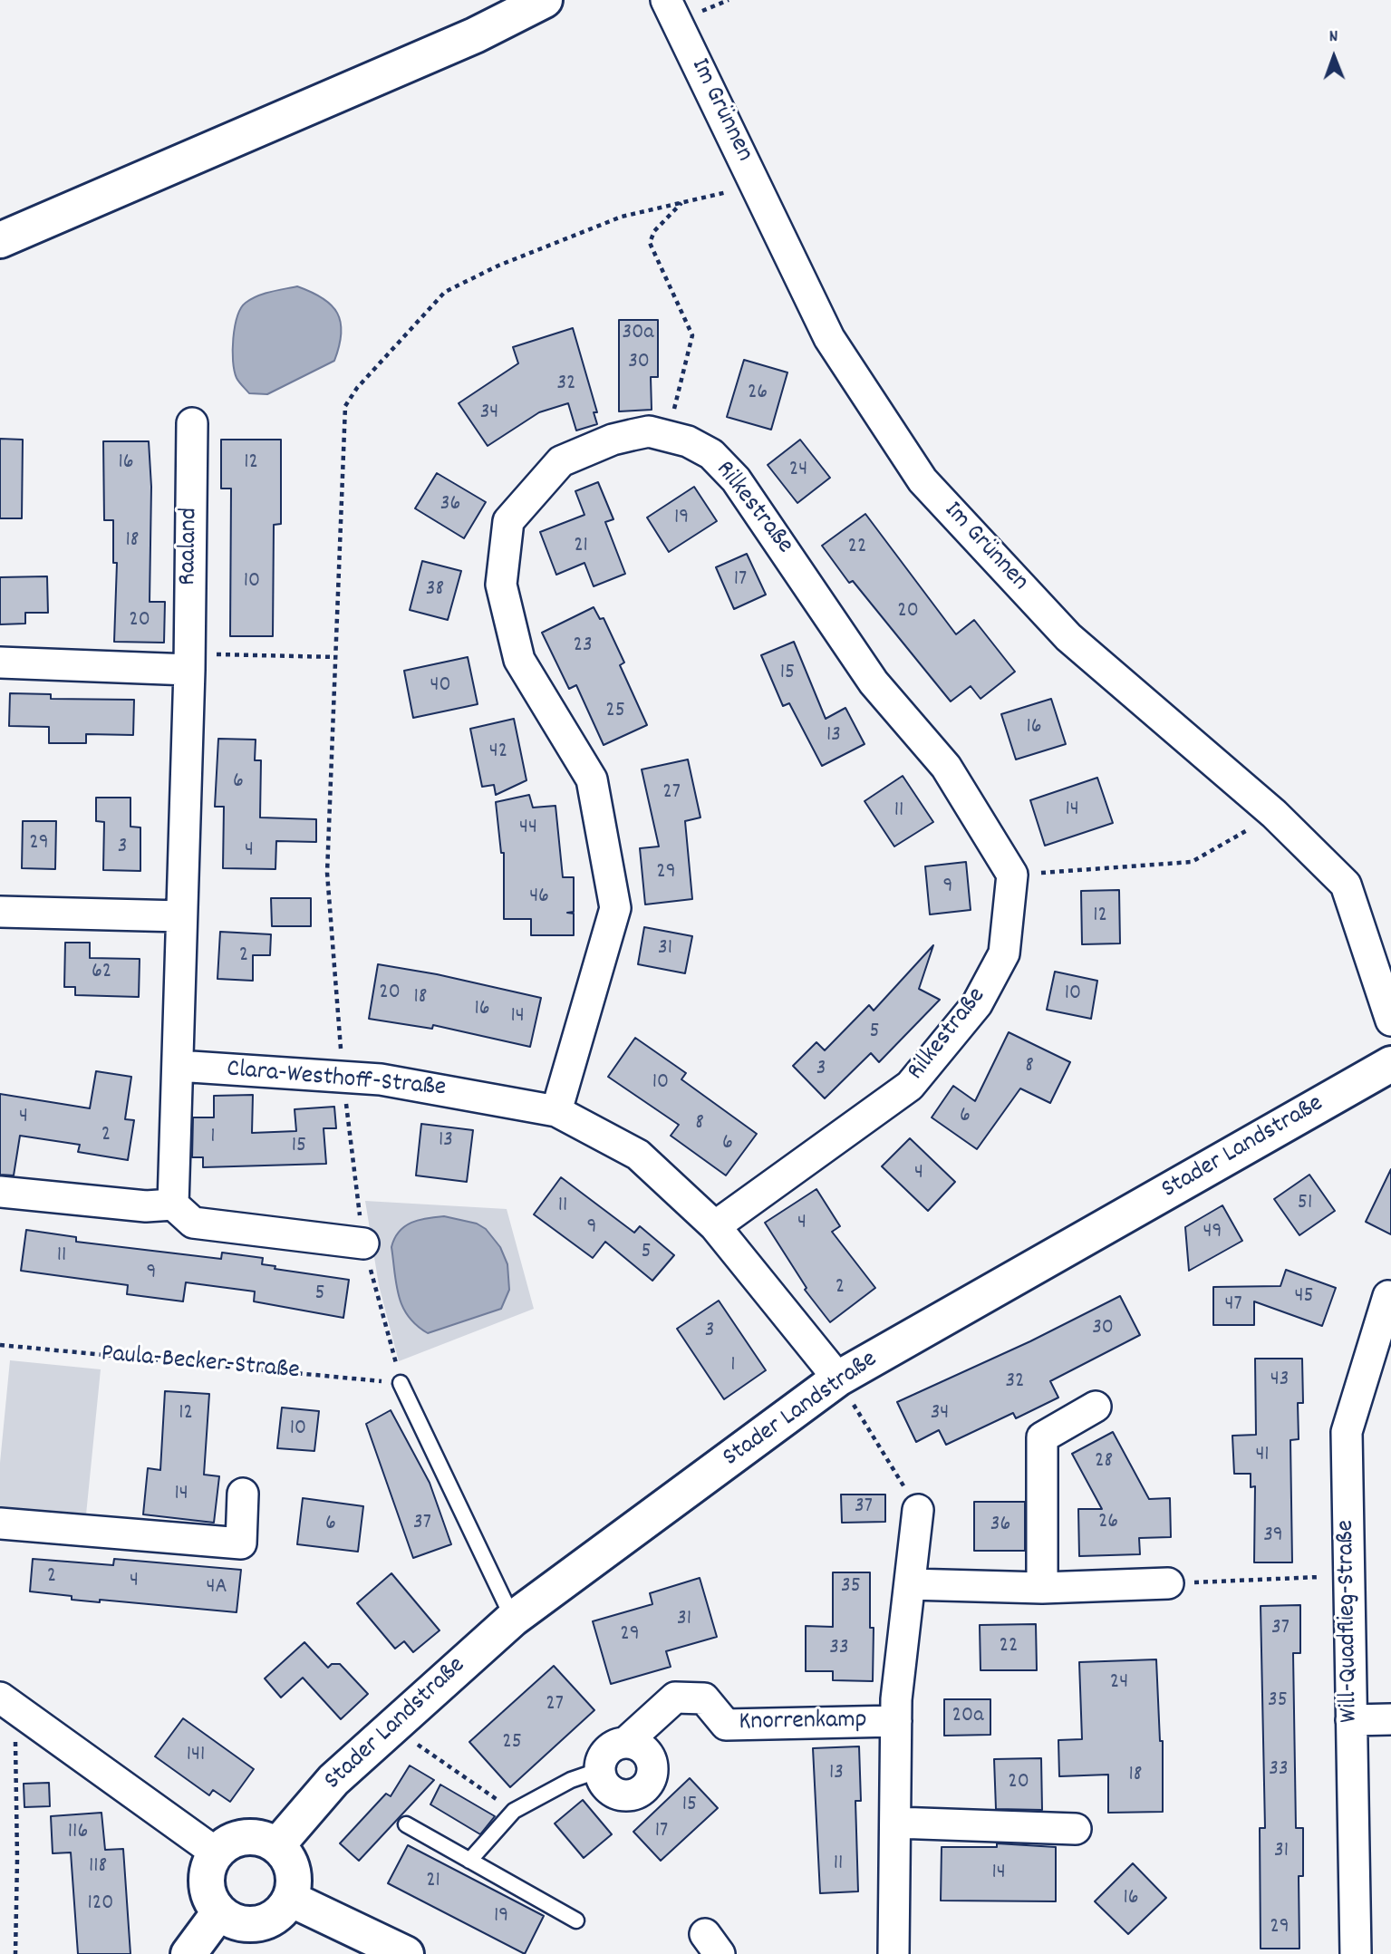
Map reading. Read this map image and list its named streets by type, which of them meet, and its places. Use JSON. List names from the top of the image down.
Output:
{
  "streets": {
    "street": [
      "Im Grünnen",
      "Rilkestraße",
      "Raaland",
      "Clara-Westhoff-Straße",
      "Stader Landstraße",
      "Will-Quadflieg-Straße",
      "Knorrenkamp"
    ],
    "path": ["Paula-Becker-Straße"]
  },
  "crossings": [
    ["Rilkestraße", "Clara-Westhoff-Straße"],
    ["Raaland", "Clara-Westhoff-Straße"],
    ["Clara-Westhoff-Straße", "Stader Landstraße"]
  ],
  "house_numbers": [
    "30a",
    "30",
    "32",
    "26",
    "34",
    "16",
    "12",
    "24",
    "36",
    "19",
    "18",
    "21",
    "22",
    "17",
    "10",
    "38",
    "20",
    "20",
    "23",
    "15",
    "40",
    "25",
    "16",
    "13",
    "42",
    "6",
    "27",
    "14",
    "11",
    "44",
    "29",
    "3",
    "4",
    "29",
    "9",
    "46",
    "12",
    "31",
    "2",
    "62",
    "20",
    "10",
    "18",
    "16",
    "14",
    "5",
    "8",
    "3",
    "10",
    "6",
    "4",
    "8",
    "2",
    "1",
    "13",
    "6",
    "15",
    "4",
    "51",
    "11",
    "4",
    "9",
    "49",
    "5",
    "11",
    "9",
    "2",
    "5",
    "45",
    "47",
    "30",
    "3",
    "1",
    "43",
    "32",
    "12",
    "34",
    "10",
    "41",
    "28",
    "14",
    "37",
    "26",
    "37",
    "6",
    "36",
    "39",
    "2",
    "4",
    "35",
    "4A",
    "31",
    "37",
    "29",
    "22",
    "33",
    "24",
    "35",
    "27",
    "20a",
    "25",
    "141",
    "33",
    "13",
    "18",
    "20",
    "15",
    "17",
    "116",
    "31",
    "11",
    "118",
    "14",
    "21",
    "16",
    "120",
    "19",
    "29"
  ],
  "north": "top"
}
